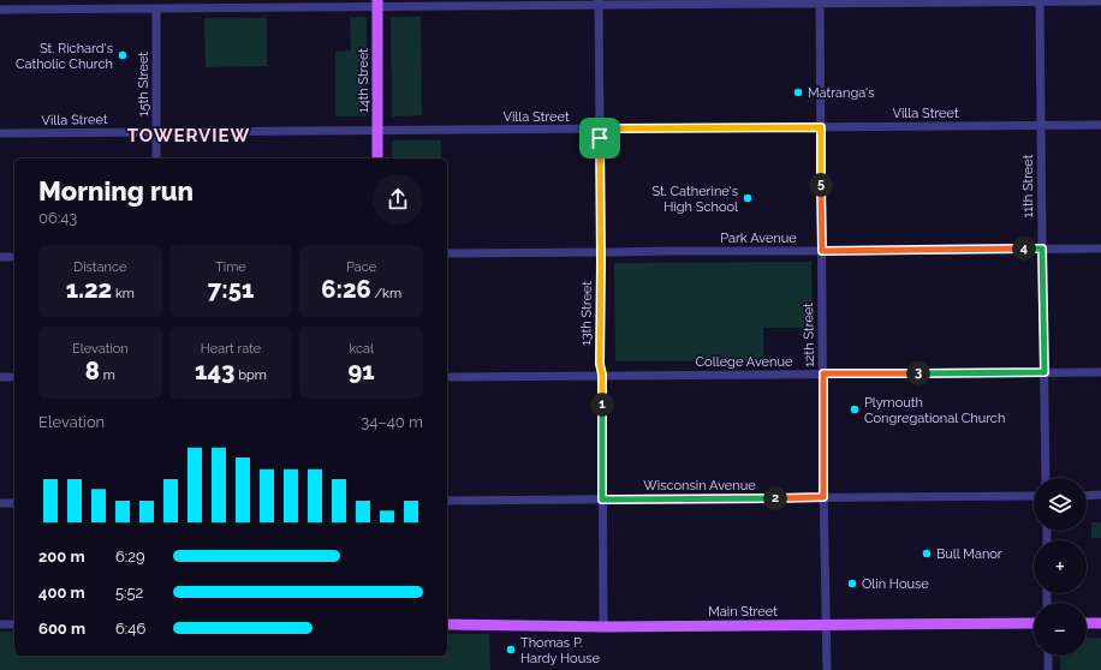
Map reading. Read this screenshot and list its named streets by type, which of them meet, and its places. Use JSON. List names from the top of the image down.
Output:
{
  "streets": {
    "main road": ["14th Street", "Main Street"],
    "street": [
      "15th Street",
      "Villa Street",
      "11th Street",
      "Park Avenue",
      "13th Street",
      "12th Street",
      "College Avenue",
      "Wisconsin Avenue"
    ]
  },
  "crossings": [
    ["14th Street", "Villa Street"],
    ["15th Street", "Villa Street"],
    ["Villa Street", "11th Street"],
    ["Villa Street", "13th Street"],
    ["Villa Street", "12th Street"],
    ["11th Street", "Park Avenue"],
    ["11th Street", "College Avenue"],
    ["Park Avenue", "13th Street"],
    ["Park Avenue", "12th Street"],
    ["13th Street", "College Avenue"],
    ["13th Street", "Wisconsin Avenue"],
    ["13th Street", "Main Street"],
    ["12th Street", "College Avenue"],
    ["12th Street", "Wisconsin Avenue"],
    ["12th Street", "Main Street"]
  ],
  "districts": ["TOWERVIEW"],
  "places": [
    "St. Richard's Catholic Church",
    "Matranga's",
    "St. Catherine's High School",
    "Plymouth Congregational Church",
    "Bull Manor",
    "Olin House",
    "Thomas P. Hardy House"
  ],
  "page": {
    "heading": ["Morning run", "06:43"],
    "pins": [
      "5",
      "4",
      "3",
      "1",
      "2"
    ],
    "stats": [
      ["Distance", "1.22 km"],
      ["Time", "7:51"],
      ["Pace", "6:26 /km"],
      ["Elevation", "8 m"],
      ["Heart rate", "143 bpm"],
      ["kcal", "91"]
    ],
    "chart": ["Elevation", "34–40 m"],
    "map_buttons": ["+", "−"],
    "list": [
      {
        "name": "200 m",
        "note": "6:29"
      },
      {
        "name": "400 m",
        "note": "5:52"
      },
      {
        "name": "600 m",
        "note": "6:46"
      }
    ]
  }
}
